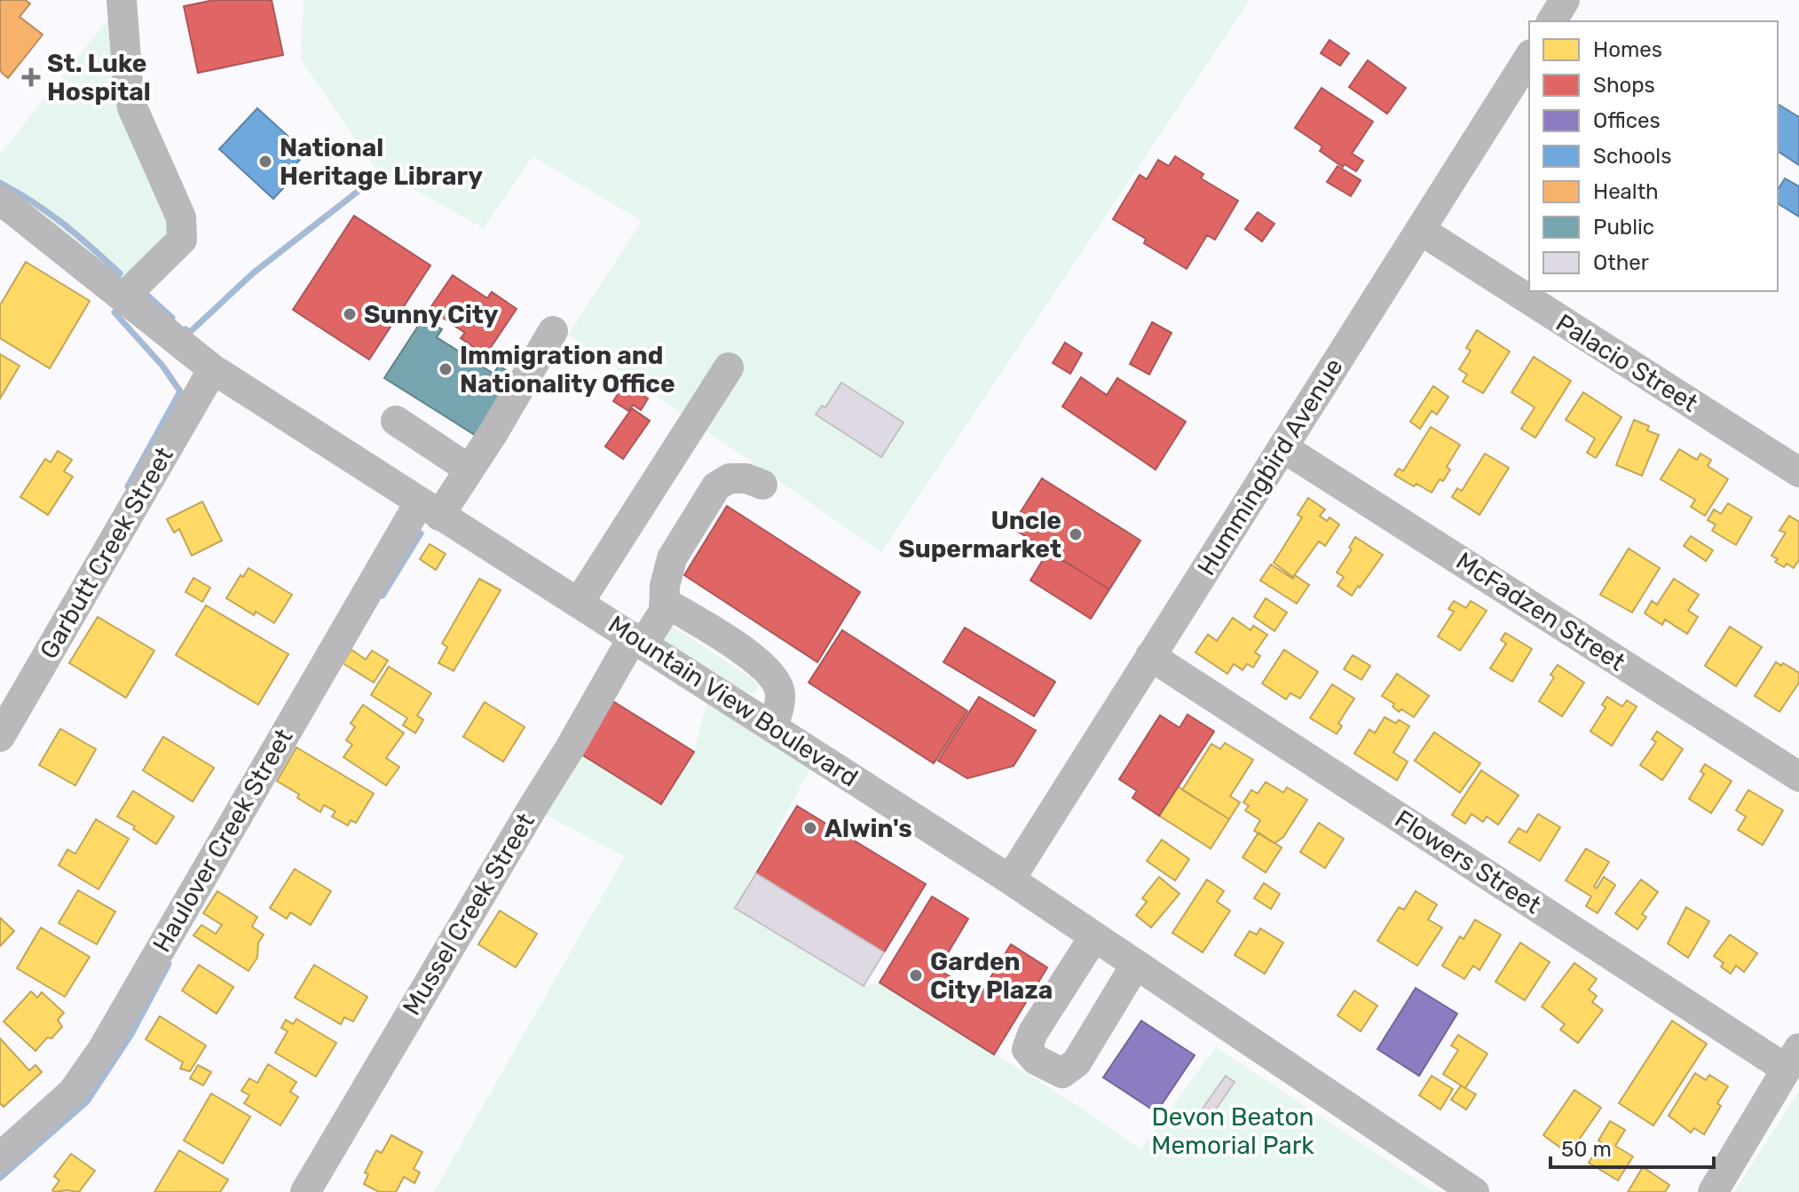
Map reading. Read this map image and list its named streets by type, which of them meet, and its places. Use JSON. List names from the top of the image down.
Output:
{
  "streets": {
    "street": [
      "Palacio Street",
      "Hummingbird Avenue",
      "Garbutt Creek Street",
      "McFadzen Street",
      "Mountain View Boulevard",
      "Haulover Creek Street",
      "Flowers Street",
      "Mussel Creek Street"
    ]
  },
  "crossings": [
    ["Palacio Street", "Hummingbird Avenue"],
    ["Hummingbird Avenue", "McFadzen Street"],
    ["Hummingbird Avenue", "Mountain View Boulevard"],
    ["Hummingbird Avenue", "Flowers Street"],
    ["Garbutt Creek Street", "Mountain View Boulevard"],
    ["Mountain View Boulevard", "Haulover Creek Street"],
    ["Mountain View Boulevard", "Mussel Creek Street"]
  ],
  "parks": ["Devon Beaton Memorial Park"],
  "places": {
    "health": ["St. Luke Hospital"],
    "other": [
      "National Heritage Library",
      "Sunny City",
      "Immigration and Nationality Office",
      "Uncle Supermarket",
      "Alwin's",
      "Garden City Plaza"
    ]
  },
  "legend": [
    "Homes",
    "Shops",
    "Offices",
    "Schools",
    "Health",
    "Public",
    "Other"
  ],
  "scale_bar": "50 m"
}
